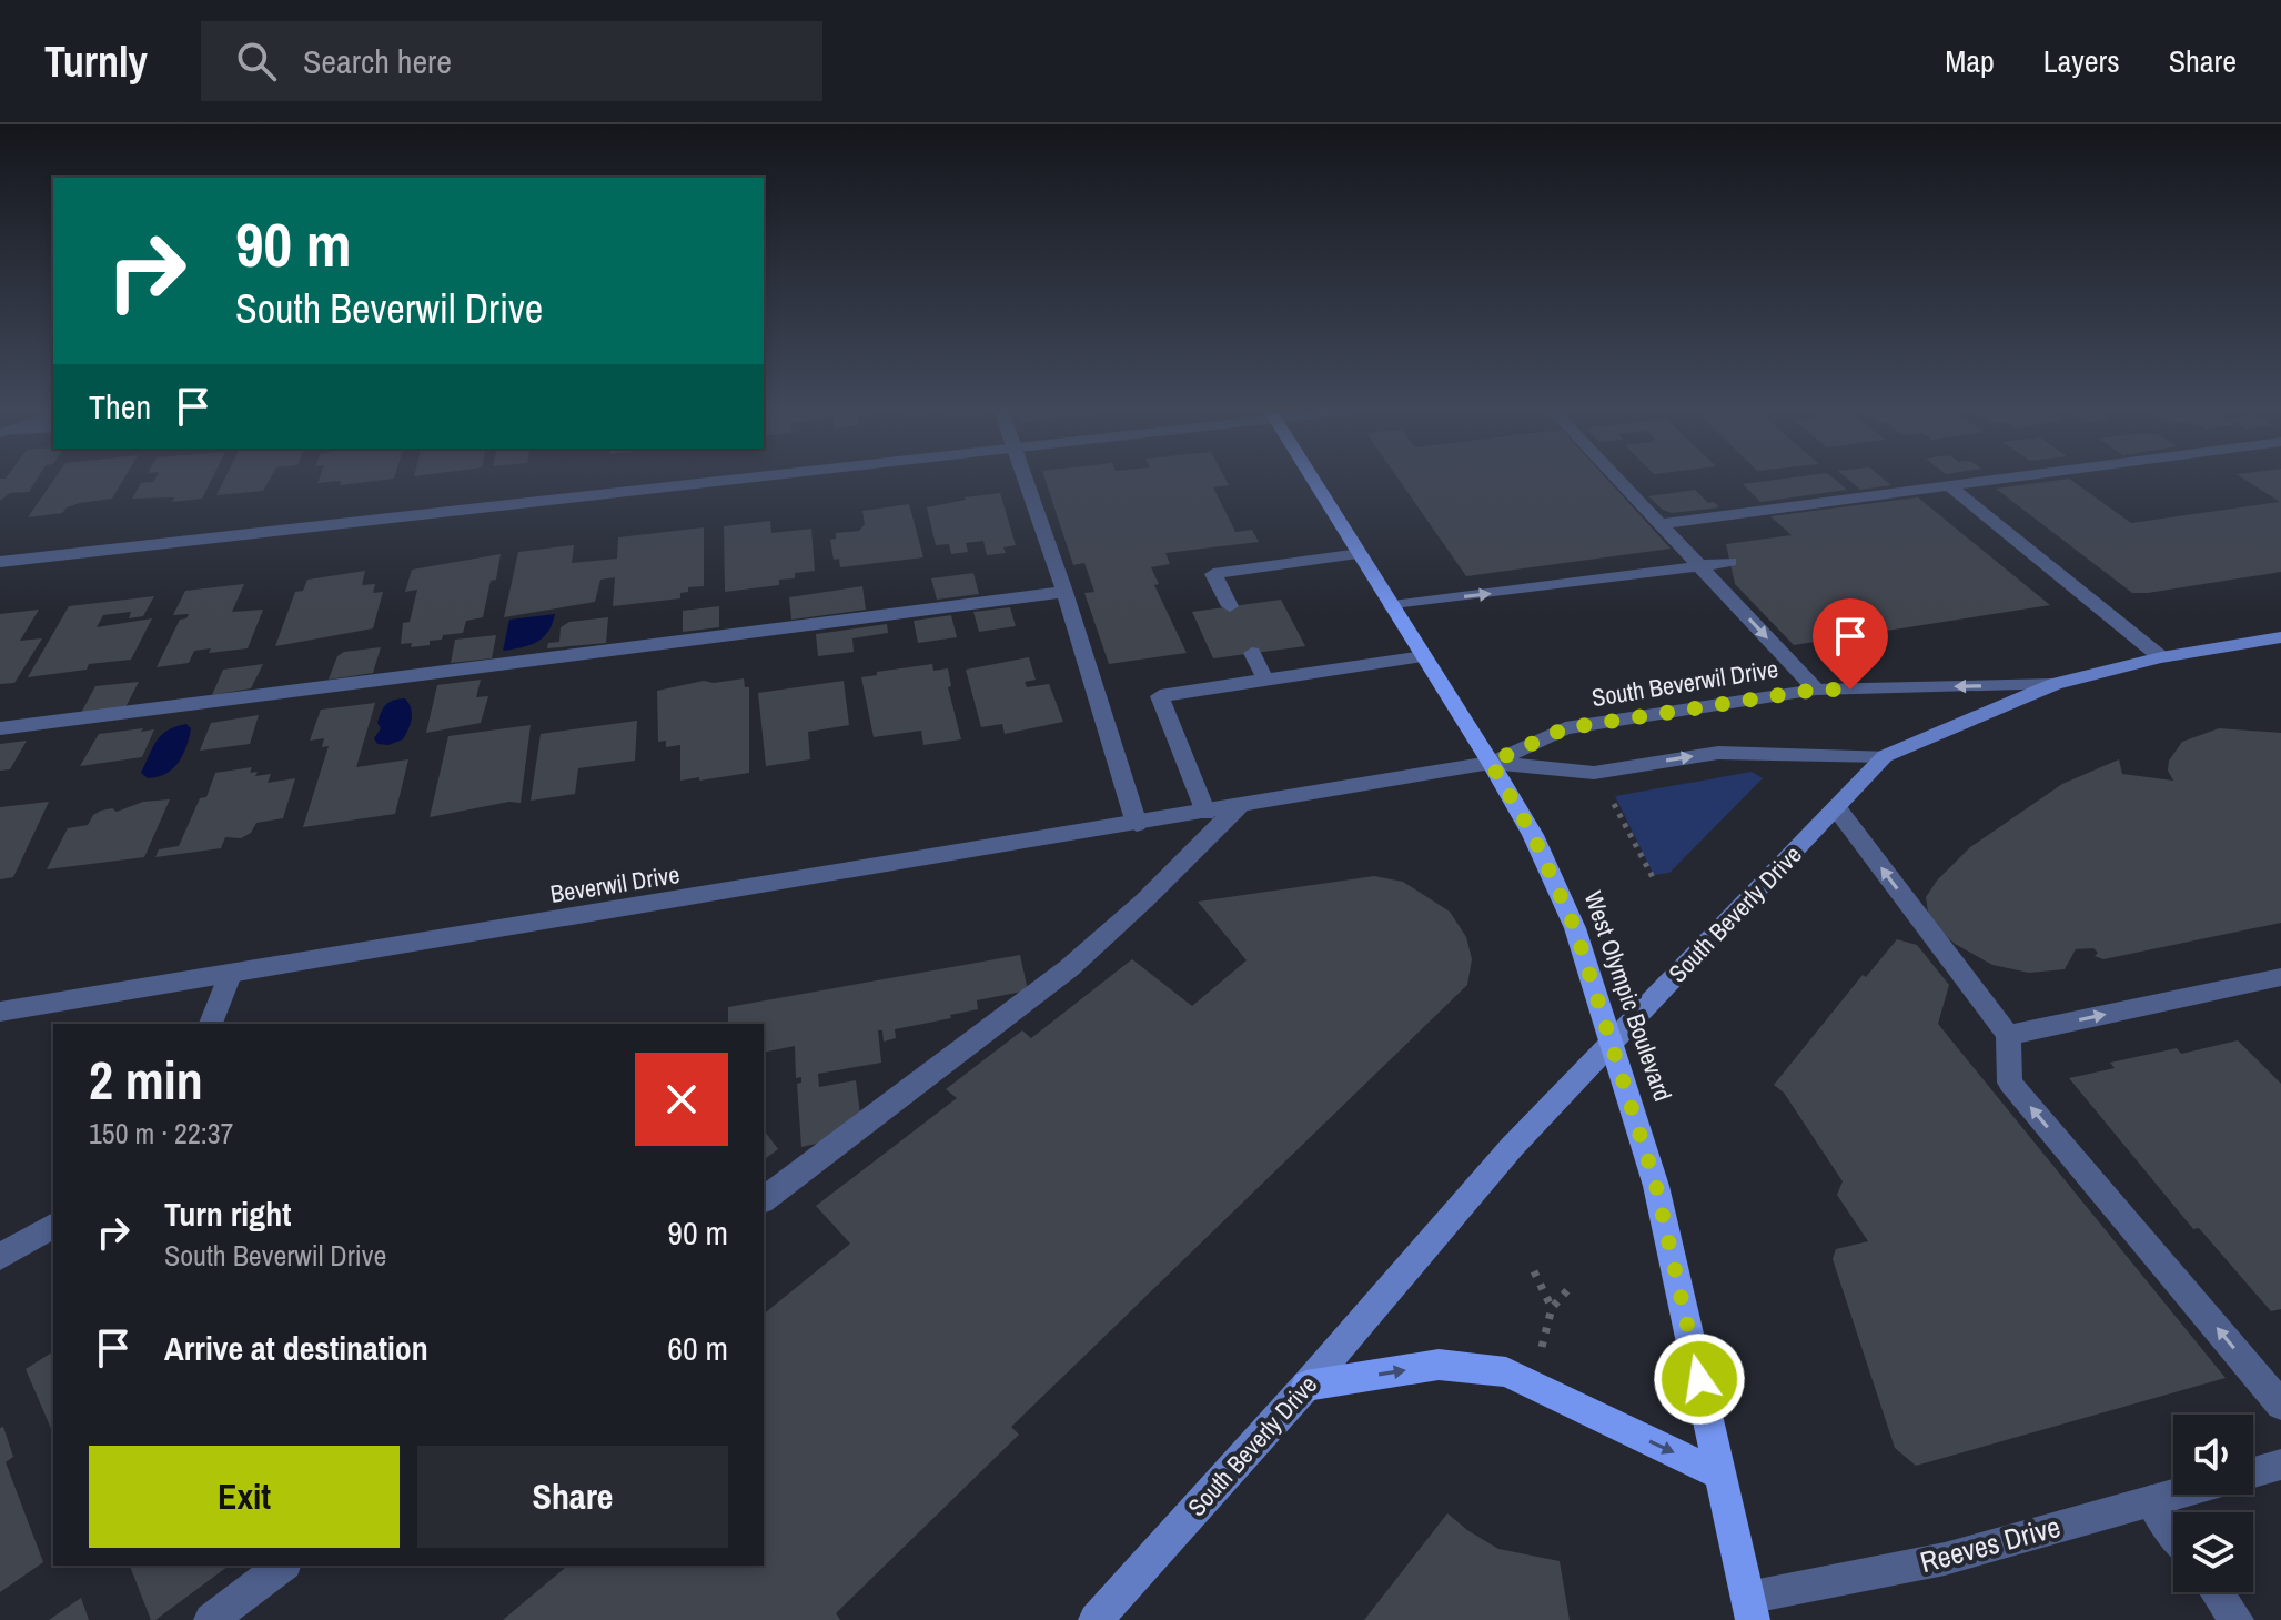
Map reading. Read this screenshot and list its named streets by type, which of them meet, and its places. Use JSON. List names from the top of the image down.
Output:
{
  "streets": {
    "main road": ["South Beverly Drive", "West Olympic Boulevard"],
    "street": ["South Beverwil Drive", "Beverwil Drive", "Reeves Drive"]
  },
  "crossings": [
    ["South Beverwil Drive", "Beverwil Drive"],
    ["South Beverwil Drive", "South Beverly Drive"],
    ["South Beverwil Drive", "West Olympic Boulevard"],
    ["South Beverly Drive", "West Olympic Boulevard"],
    ["West Olympic Boulevard", "Reeves Drive"]
  ],
  "page": {
    "header": "Turnly",
    "search": "Search here",
    "nav": ["Map", "Layers", "Share"],
    "turn": ["90 m", "South Beverwil Drive"],
    "then": "Then",
    "heading": ["2 min", "150 m · 22:37"],
    "list": [
      {
        "name": "Turn right",
        "note": "South Beverwil Drive",
        "value": "90 m"
      },
      {
        "name": "Arrive at destination",
        "value": "60 m"
      }
    ],
    "buttons": ["Exit", "Share"]
  }
}
